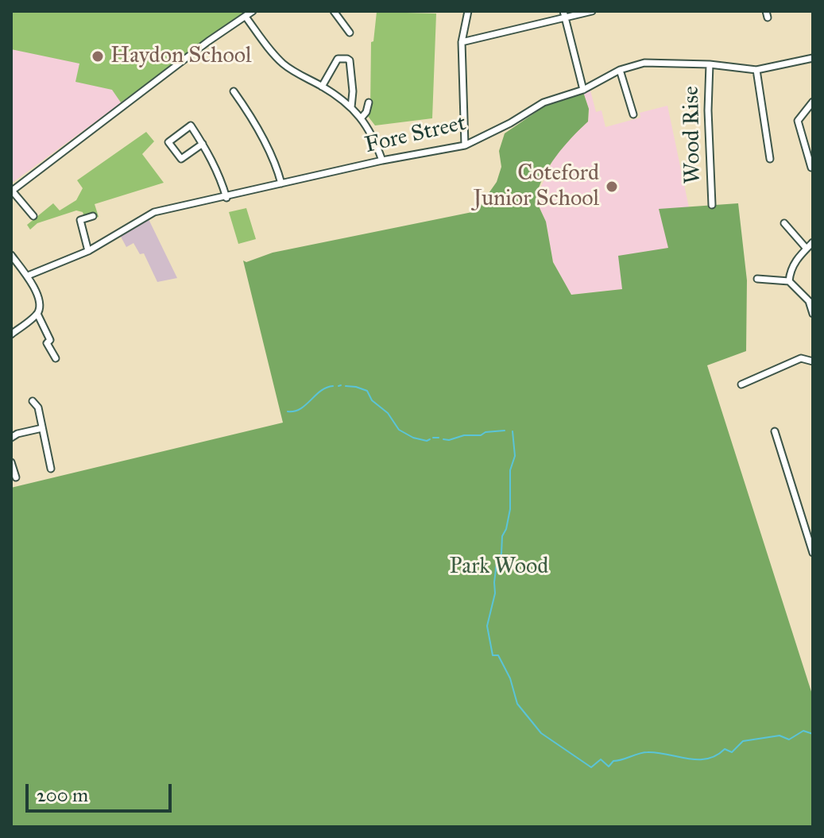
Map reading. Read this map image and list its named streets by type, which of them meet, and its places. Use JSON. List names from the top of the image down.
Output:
{
  "streets": {
    "street": ["Fore Street", "Wood Rise"]
  },
  "crossings": [
    ["Fore Street", "Wood Rise"]
  ],
  "parks": ["Park Wood"],
  "places": ["Haydon School", "Coteford Junior School"],
  "scale_bar": "200 m"
}
